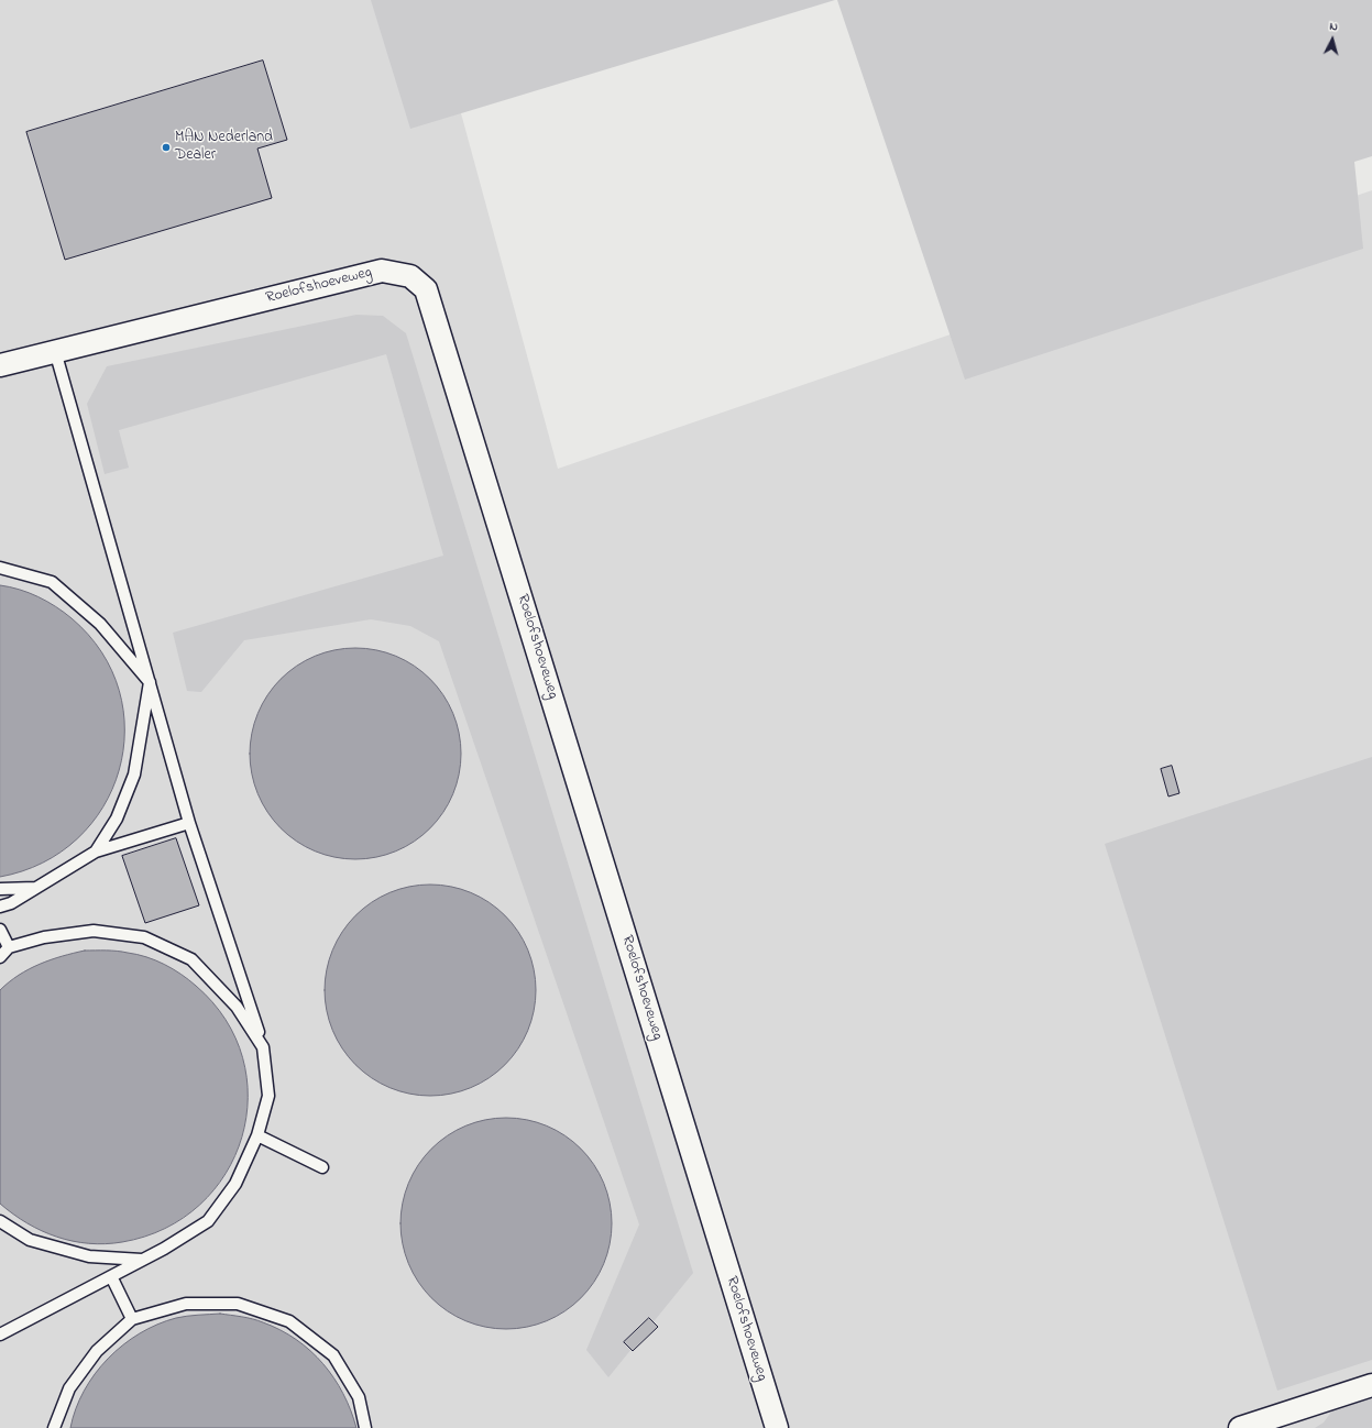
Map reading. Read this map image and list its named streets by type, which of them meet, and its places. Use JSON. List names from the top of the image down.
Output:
{
  "streets": {
    "street": ["Roelofshoeveweg"]
  },
  "places": ["MAN Nederland Dealer"],
  "north": "top"
}
